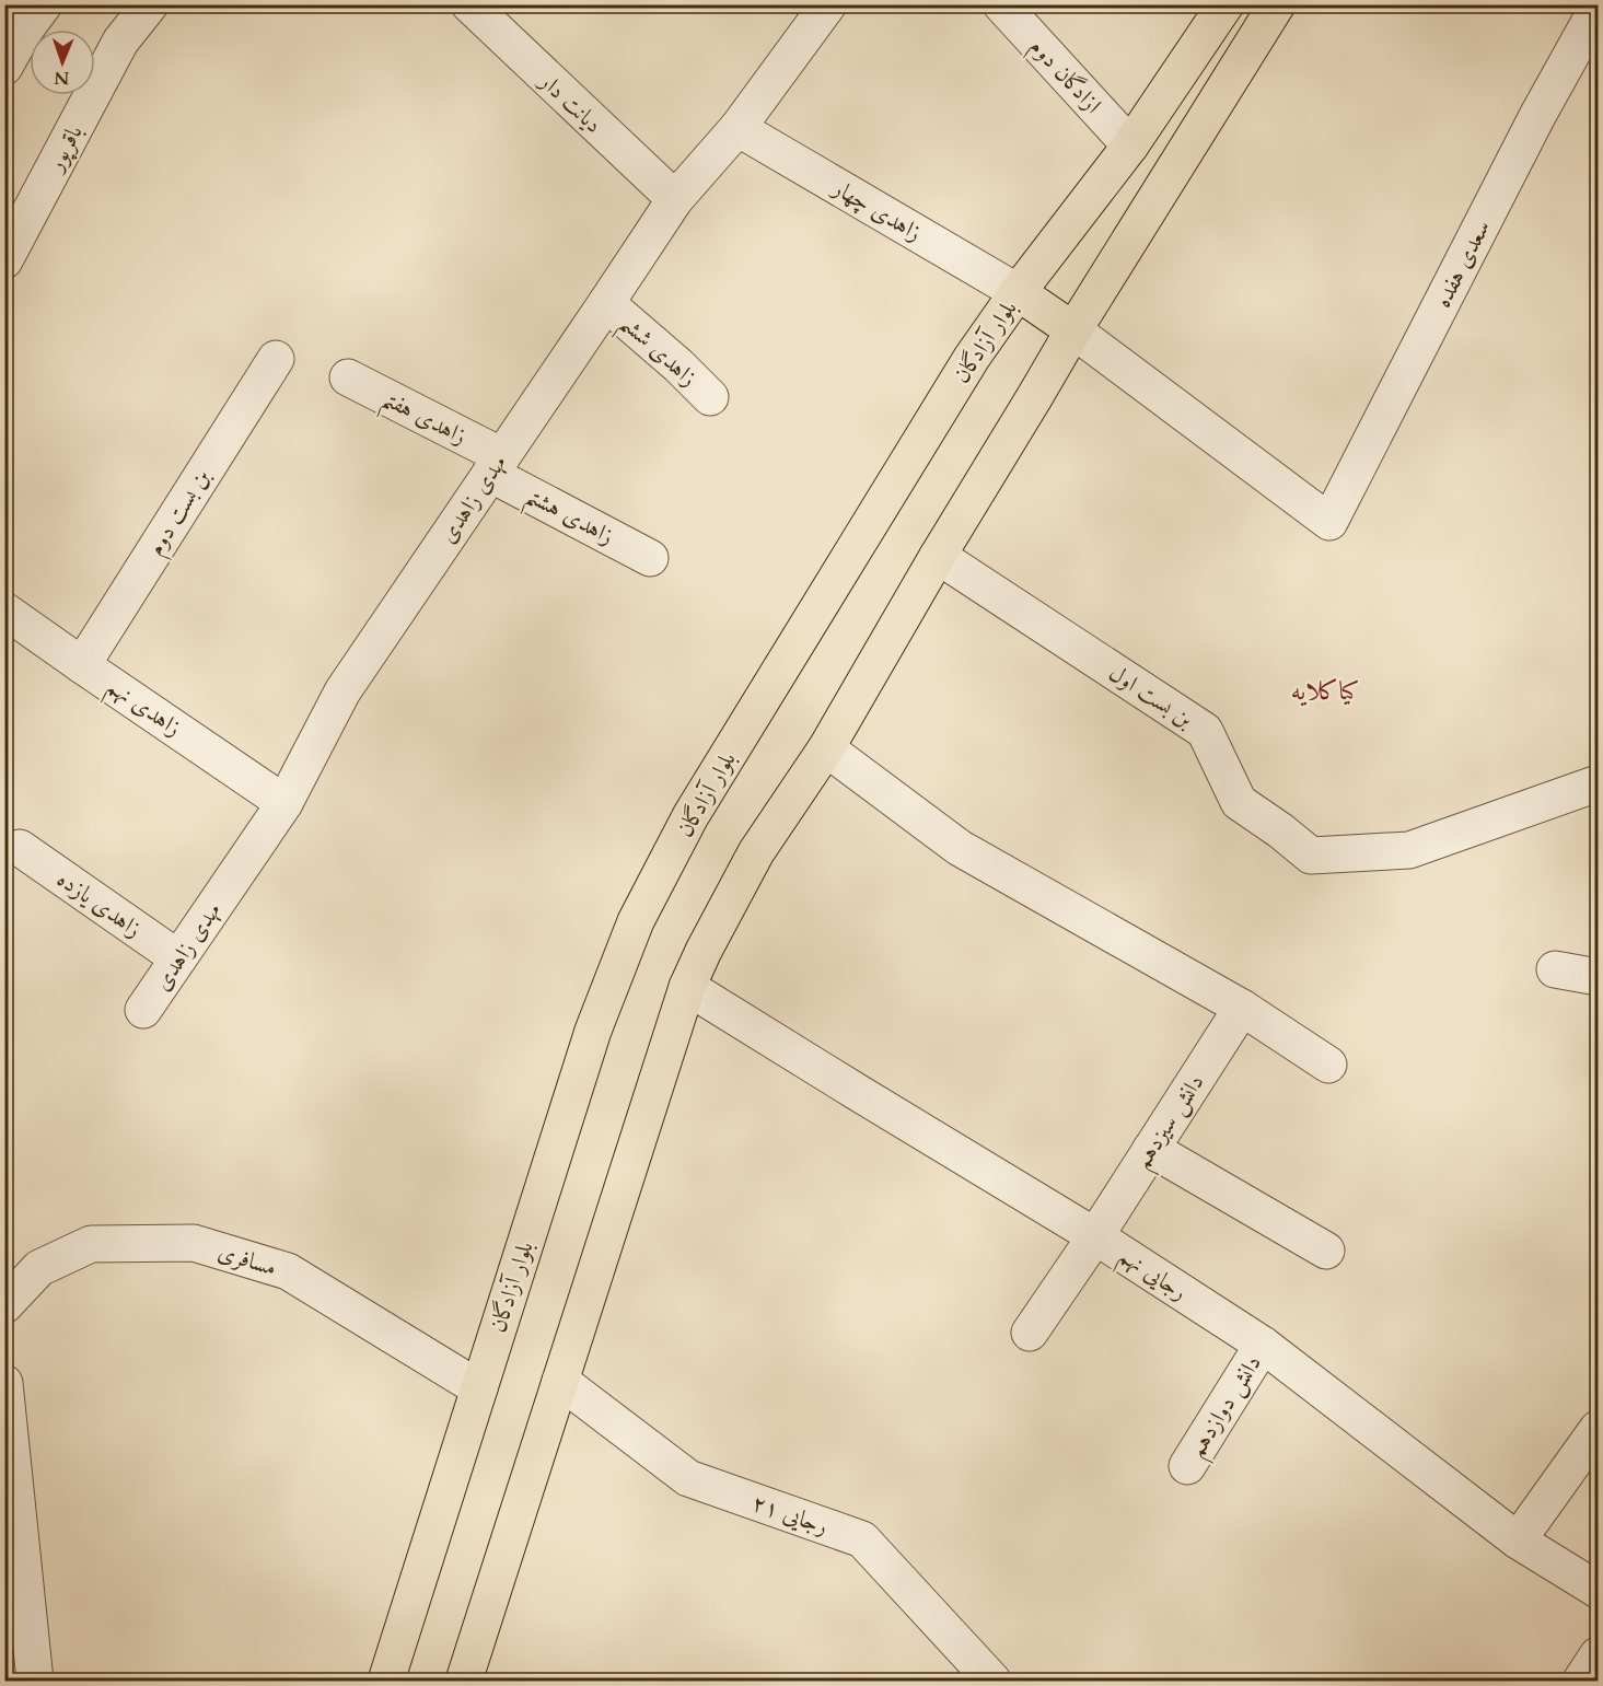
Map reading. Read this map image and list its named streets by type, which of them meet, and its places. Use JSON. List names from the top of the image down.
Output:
{
  "streets": {
    "highway": ["بلوار آزادگان"],
    "street": [
      "ازادگان دوم",
      "دیانت دار",
      "باقرپور",
      "زاهدی چهار",
      "سعدی هفده",
      "زاهدی ششم",
      "زاهدی هفتم",
      "مهدی زاهدی",
      "بن بست دوم",
      "زاهدی هشتم",
      "بن بست اول",
      "زاهدی نهم",
      "زاهدی یازده",
      "دانش سیزدهم",
      "مسافری",
      "رجایی نهم",
      "دانش دوازدهم",
      "رجایی ۲۱"
    ]
  },
  "crossings": [
    ["ازادگان دوم", "بلوار آزادگان"],
    ["دیانت دار", "مهدی زاهدی"],
    ["زاهدی چهار", "بلوار آزادگان"],
    ["زاهدی چهار", "مهدی زاهدی"],
    ["بلوار آزادگان", "مسافری"],
    ["زاهدی ششم", "مهدی زاهدی"],
    ["زاهدی هفتم", "مهدی زاهدی"],
    ["زاهدی هفتم", "زاهدی هشتم"],
    ["مهدی زاهدی", "زاهدی هشتم"],
    ["مهدی زاهدی", "زاهدی نهم"],
    ["مهدی زاهدی", "زاهدی یازده"],
    ["بن بست دوم", "زاهدی نهم"],
    ["دانش سیزدهم", "رجایی نهم"],
    ["رجایی نهم", "دانش دوازدهم"]
  ],
  "districts": ["کیاکلایه"],
  "north": "bottom"
}
